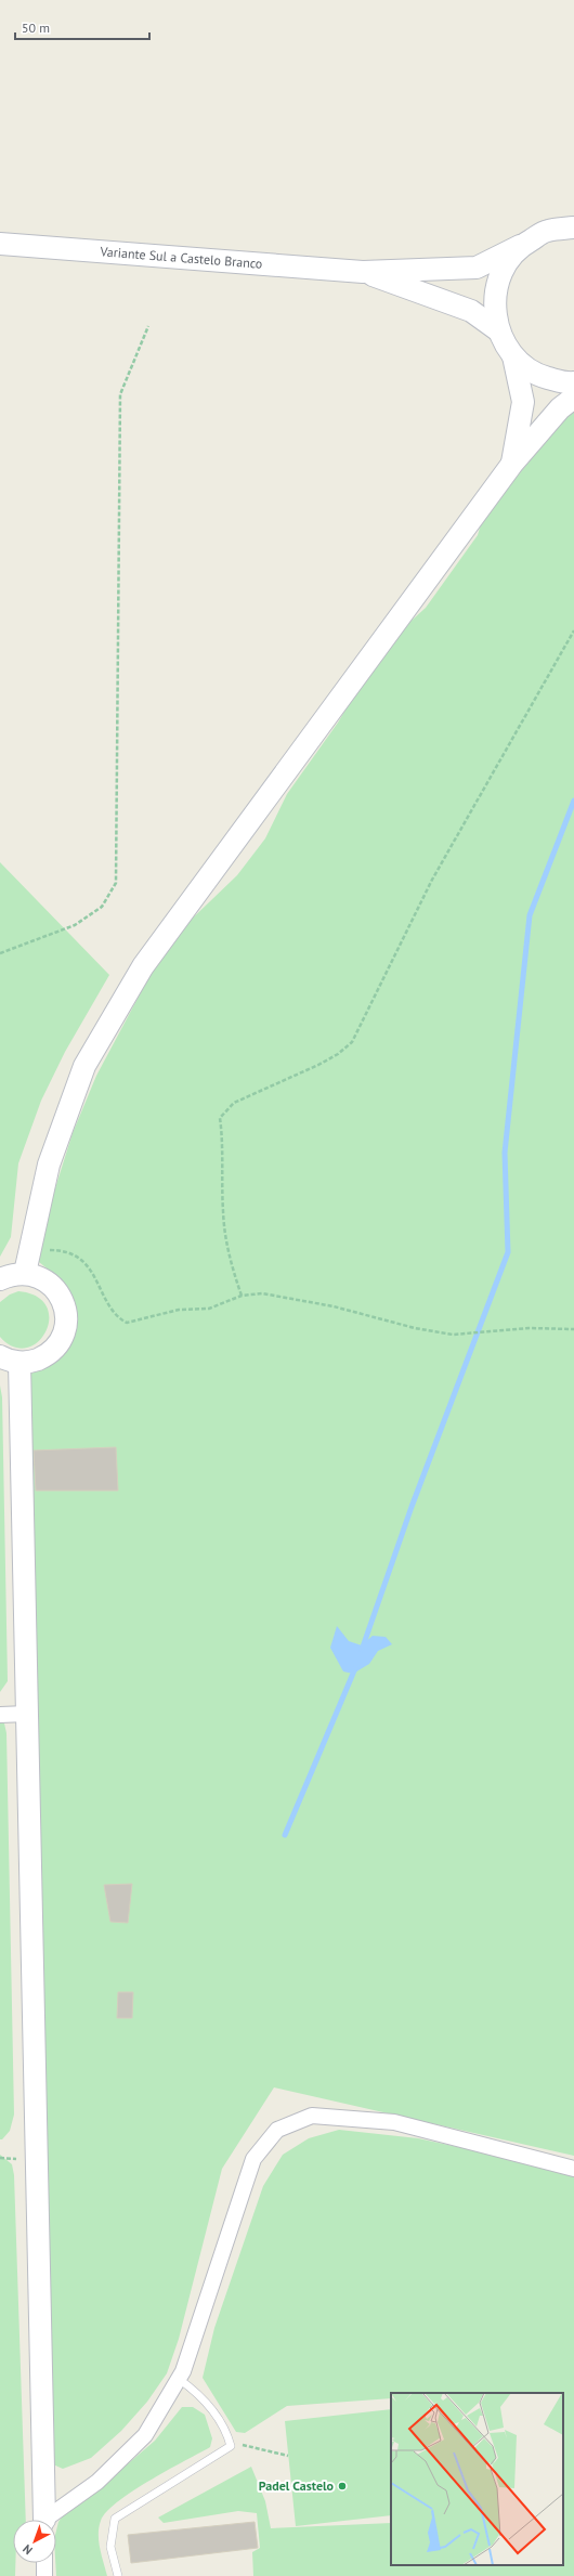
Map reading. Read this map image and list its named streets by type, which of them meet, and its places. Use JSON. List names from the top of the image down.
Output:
{
  "streets": {
    "street": ["Variante Sul a Castelo Branco"]
  },
  "places": ["Padel Castelo"],
  "scale_bar": "50 m",
  "north": "bottom left"
}
